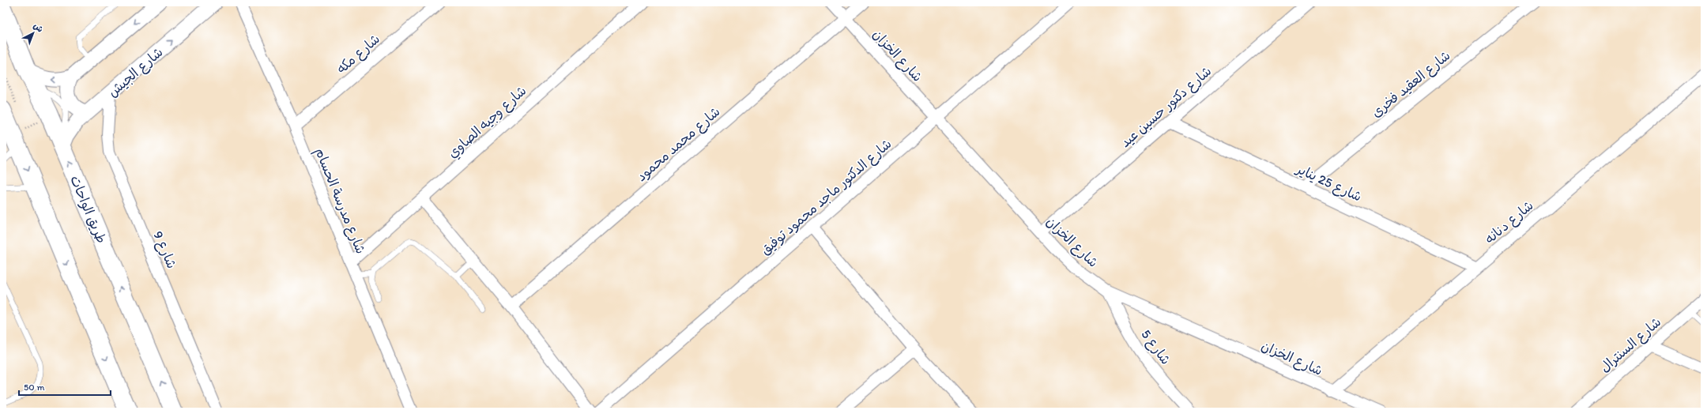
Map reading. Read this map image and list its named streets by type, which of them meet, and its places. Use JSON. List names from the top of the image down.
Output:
{
  "streets": {
    "highway": ["طريق الواحات"],
    "street": [
      "شارع مكه",
      "شارع الخزان",
      "شارع الجيش",
      "شارع العقيد فخرى",
      "شارع دكتور حسين عيد",
      "شارع وجيه الصاوي",
      "شارع محمد محمود",
      "شارع 25 يناير",
      "شارع الدكتور ماجد محمود توفيق",
      "شارع مدرسة الحسام",
      "شارع دنانه",
      "شارع 9",
      "شارع السنترال",
      "شارع 5"
    ]
  },
  "crossings": [
    ["شارع مكه", "شارع مدرسة الحسام"],
    ["شارع الخزان", "شارع دكتور حسين عيد"],
    ["شارع الخزان", "شارع محمد محمود"],
    ["شارع الخزان", "شارع الدكتور ماجد محمود توفيق"],
    ["شارع الخزان", "شارع دنانه"],
    ["شارع الخزان", "شارع 5"],
    ["شارع الجيش", "طريق الواحات"],
    ["شارع الجيش", "شارع 9"],
    ["شارع العقيد فخرى", "شارع 25 يناير"],
    ["شارع دكتور حسين عيد", "شارع 25 يناير"],
    ["شارع وجيه الصاوي", "شارع مدرسة الحسام"],
    ["شارع 25 يناير", "شارع دنانه"]
  ],
  "scale_bar": "50 m",
  "north": "top right"
}
